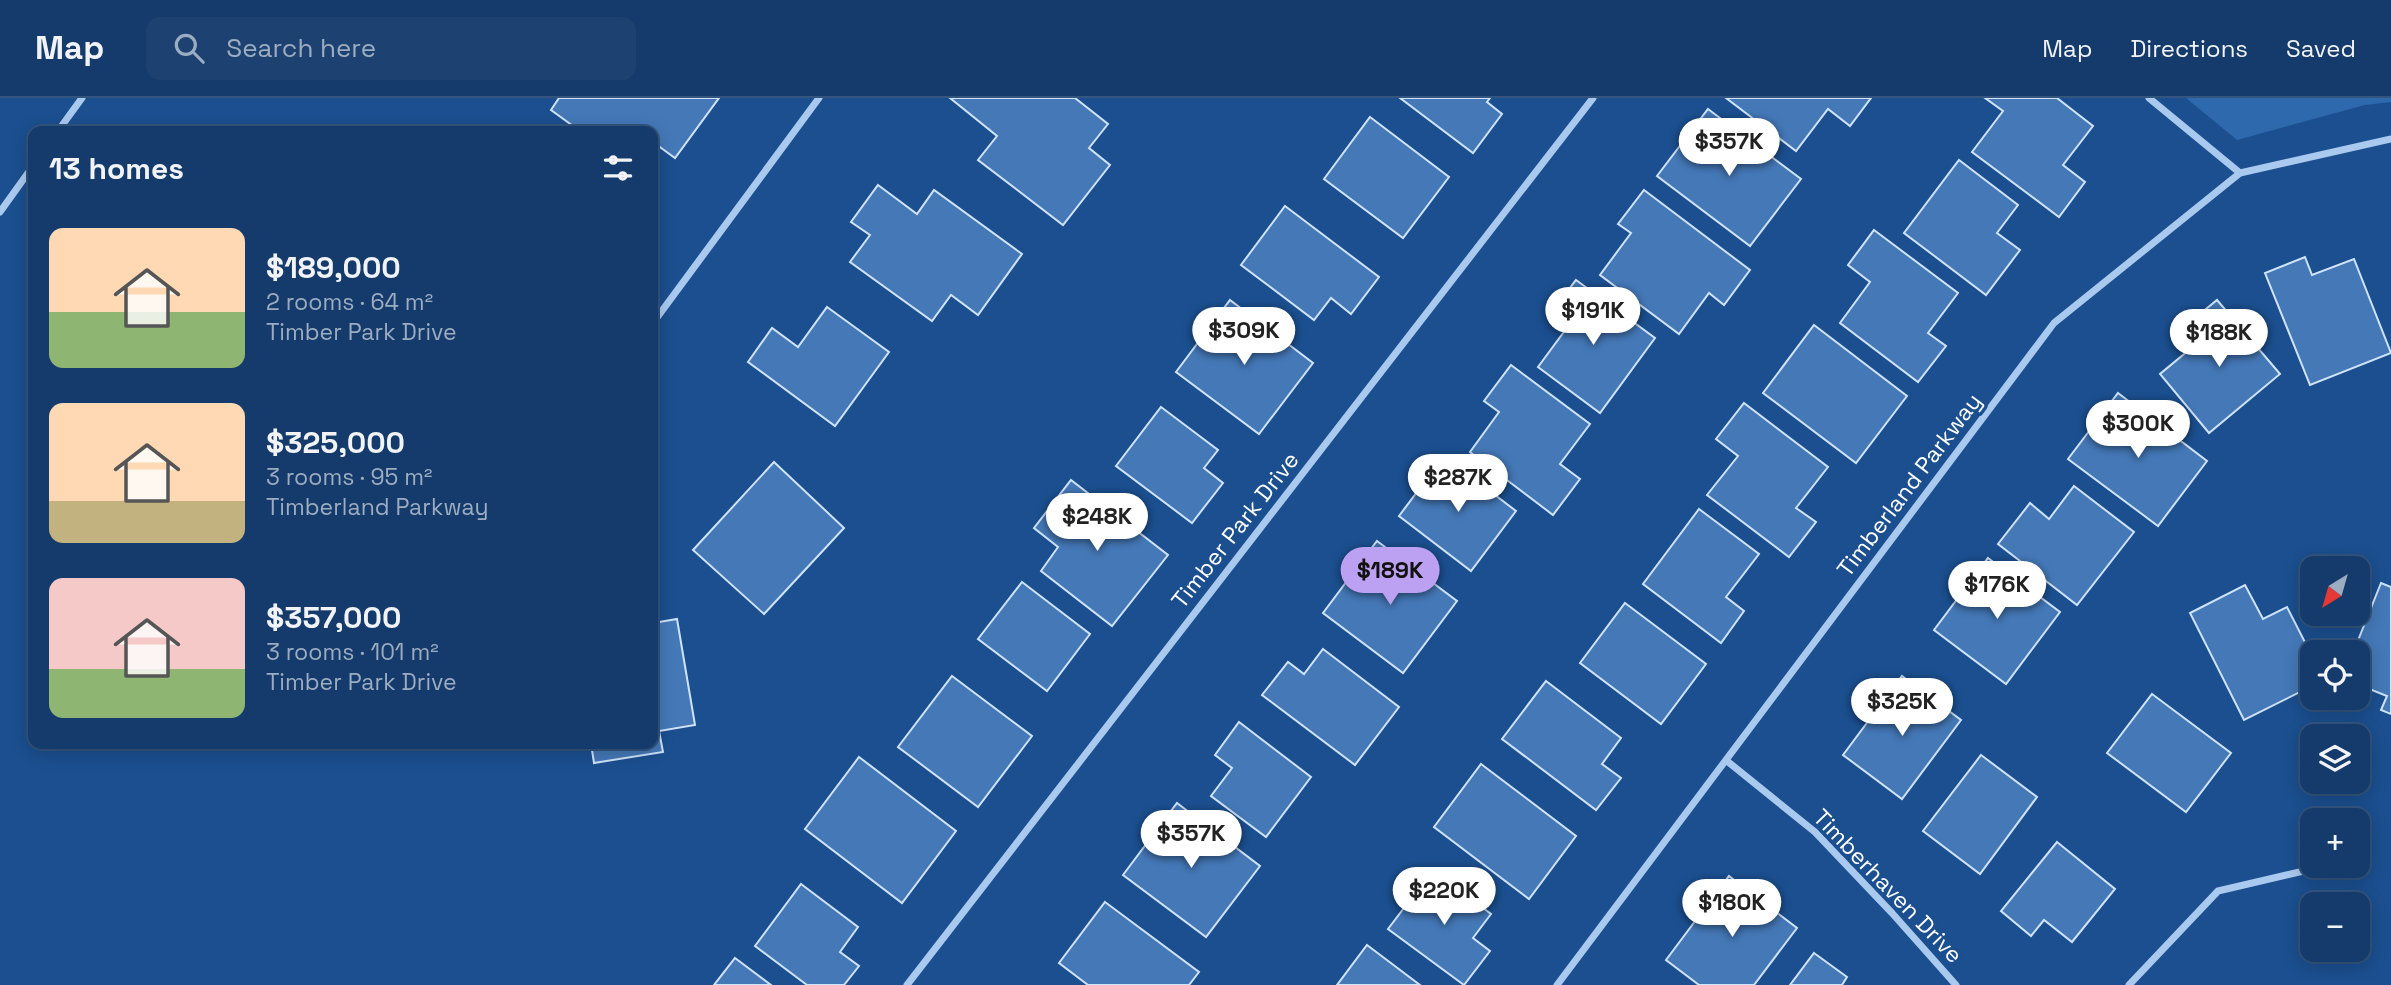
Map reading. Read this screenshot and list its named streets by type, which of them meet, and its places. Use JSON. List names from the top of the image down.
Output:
{
  "streets": {
    "street": ["Timberland Parkway", "Timber Park Drive", "Timberhaven Drive"]
  },
  "crossings": [
    ["Timberland Parkway", "Timberhaven Drive"]
  ],
  "north": "bottom left",
  "page": {
    "header": "Map",
    "search": "Search here",
    "nav": ["Map", "Directions", "Saved"],
    "price": [
      "$357K",
      "$191K",
      "$309K",
      "$188K",
      "$300K",
      "$287K",
      "$248K",
      "$189K",
      "$176K",
      "$325K",
      "$357K",
      "$220K",
      "$180K"
    ],
    "heading": "13 homes",
    "list": [
      {
        "name": "$189,000",
        "note": "2 rooms · 64 m² · Timber Park Drive"
      },
      {
        "name": "$325,000",
        "note": "3 rooms · 95 m² · Timberland Parkway"
      },
      {
        "name": "$357,000",
        "note": "3 rooms · 101 m² · Timber Park Drive"
      }
    ],
    "map_buttons": ["+", "−"]
  }
}
